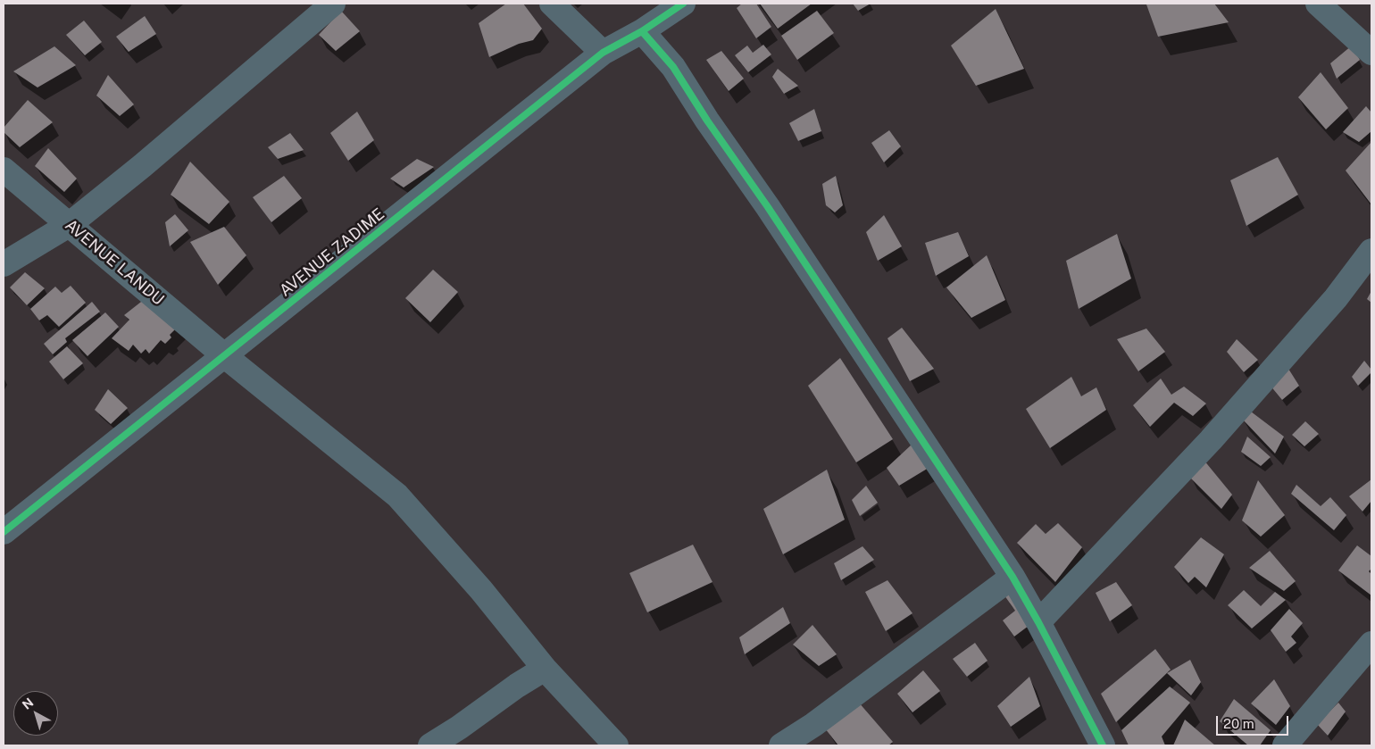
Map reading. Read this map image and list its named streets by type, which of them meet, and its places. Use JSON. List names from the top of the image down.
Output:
{
  "streets": {
    "street": ["AVENUE ZADIME", "AVENUE LANDU"]
  },
  "crossings": [
    ["AVENUE ZADIME", "AVENUE LANDU"]
  ],
  "scale_bar": "20 m",
  "north": "top left"
}
